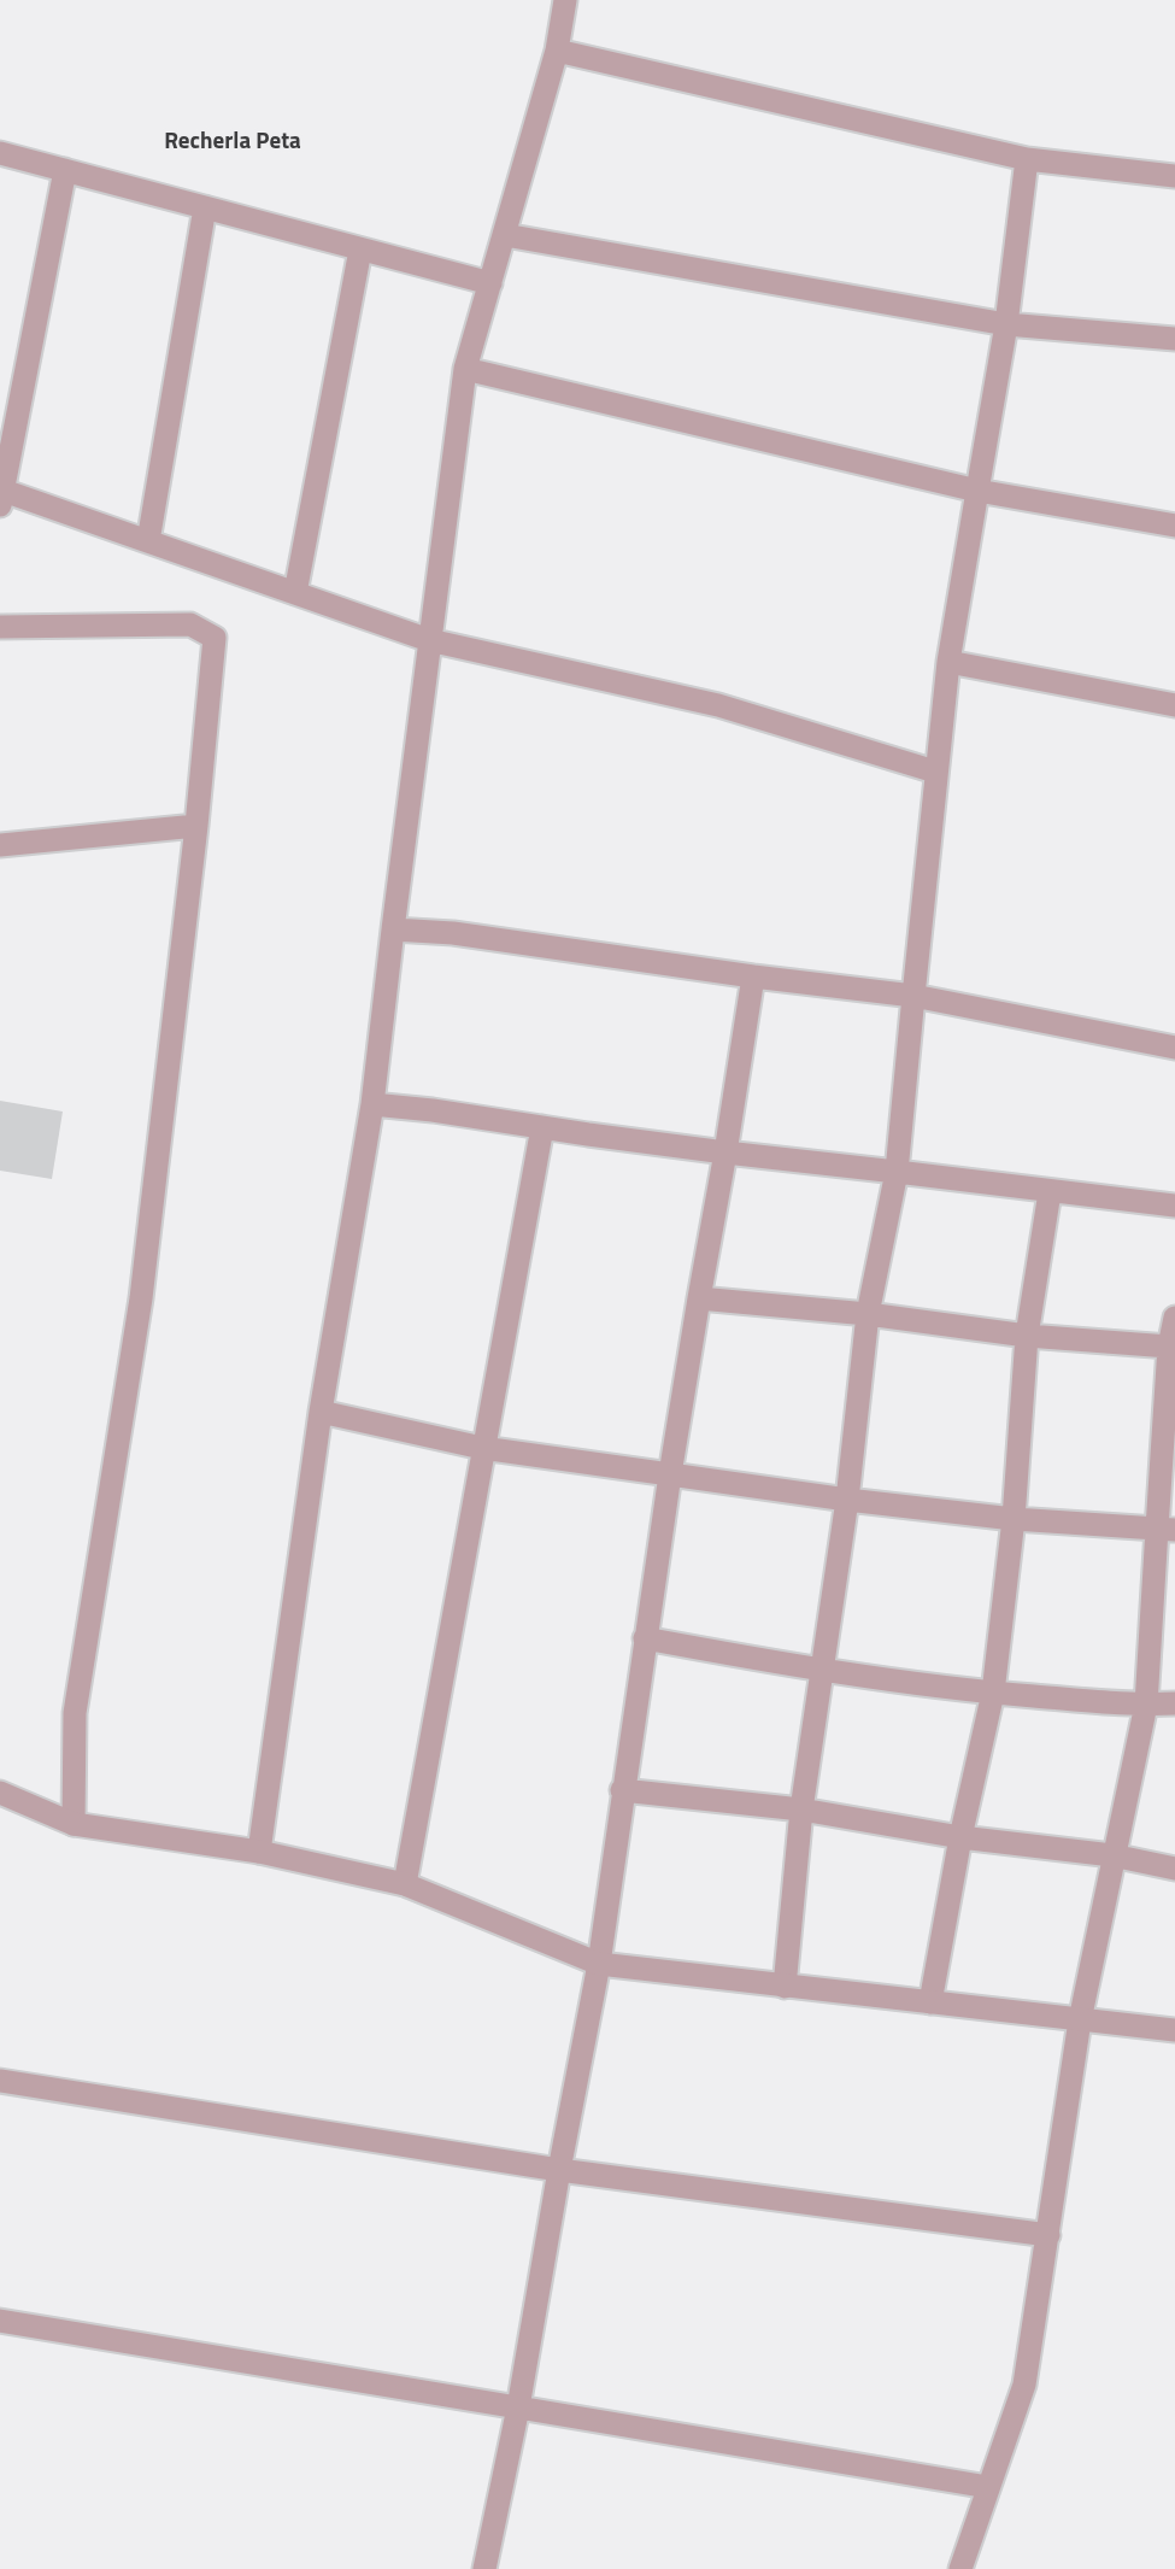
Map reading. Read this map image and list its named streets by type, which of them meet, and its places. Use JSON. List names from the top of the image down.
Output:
{
  "districts": ["Recherla Peta"]
}
